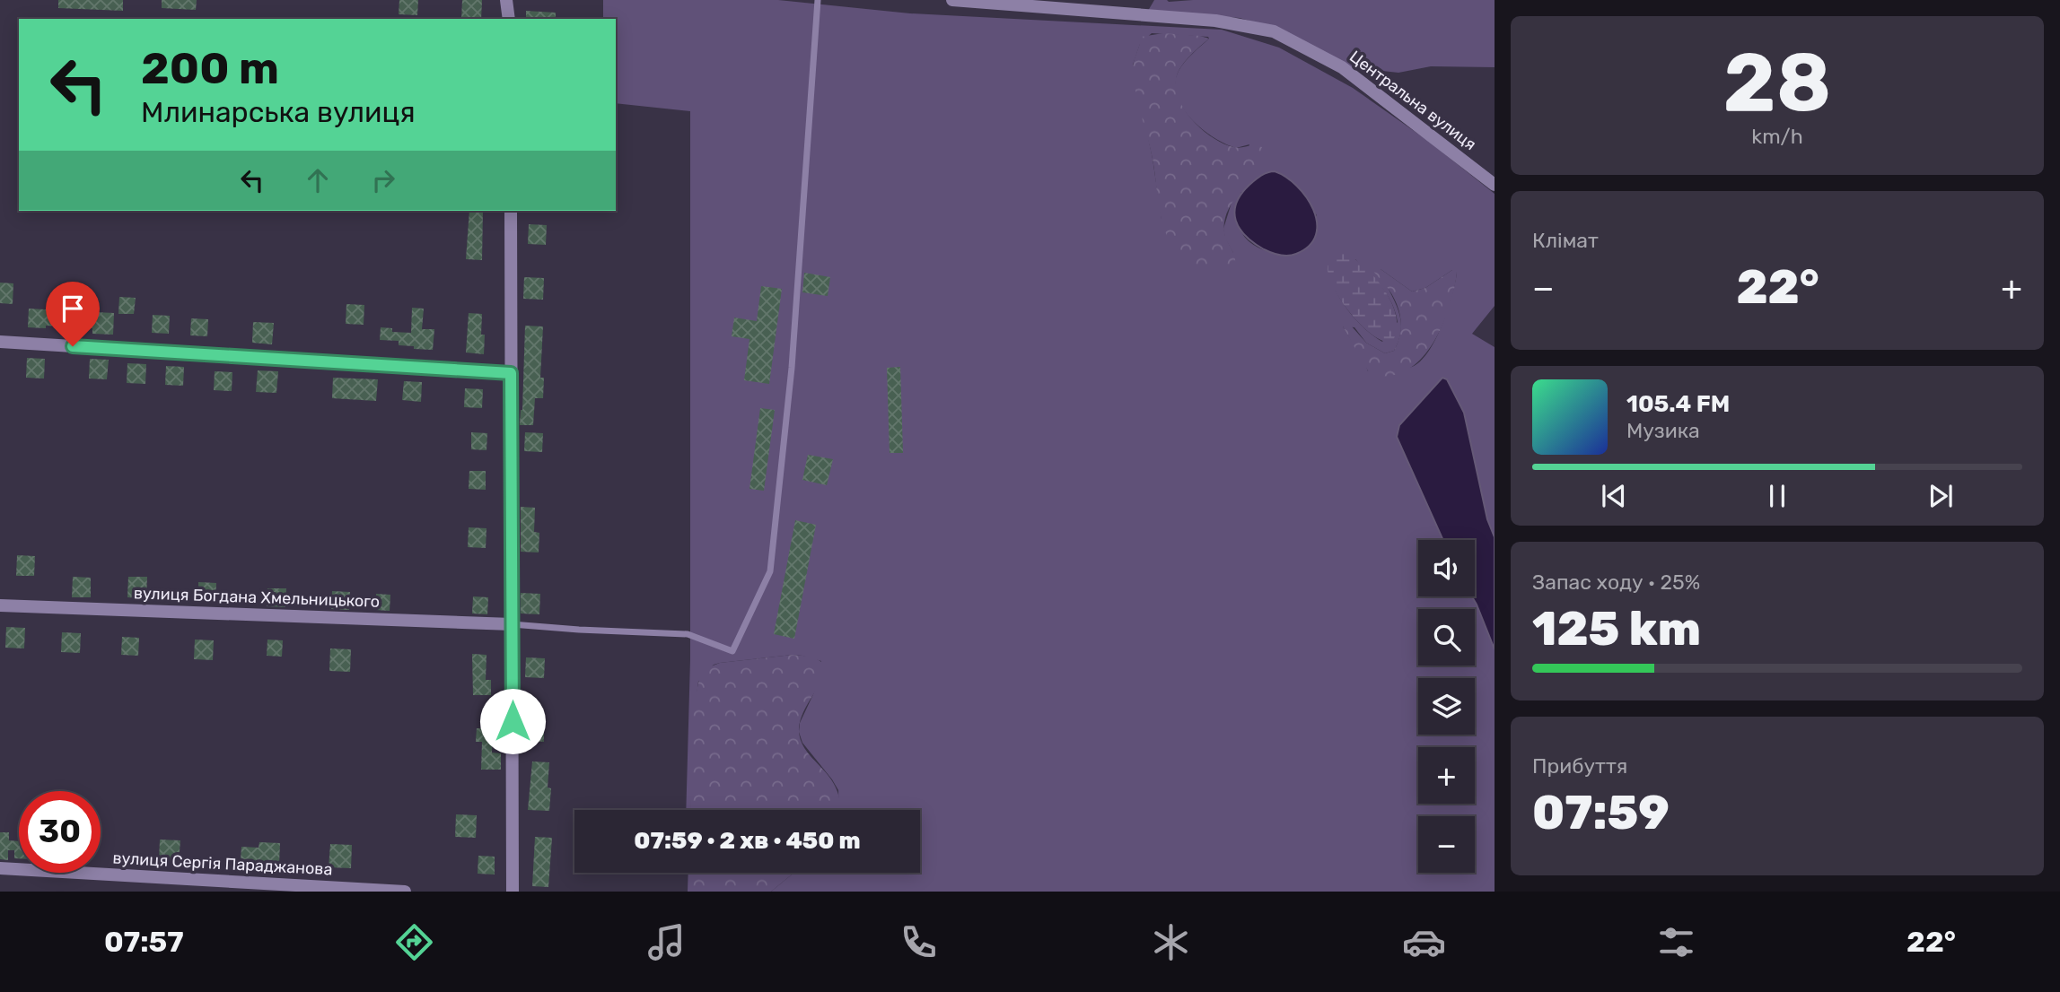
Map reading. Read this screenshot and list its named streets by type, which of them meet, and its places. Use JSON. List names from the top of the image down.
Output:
{
  "streets": {
    "street": ["Центральна вулиця", "вулиця Богдана Хмельницького", "вулиця Сергія Параджанова"]
  },
  "page": {
    "tile": [
      ["28", "km/h"],
      "Клімат",
      ["Запас ходу · 25%", "125 km"],
      ["Прибуття", "07:59"]
    ],
    "turn": ["200 m", "Млинарська вулиця"],
    "heat": ["−", "22°", "+"],
    "song": ["105.4 FM", "Музика"],
    "map_buttons": ["+", "−"],
    "limit": "30",
    "trip": "07:59 · 2 хв · 450 m",
    "tabs": ["07:57", "22°"]
  }
}
